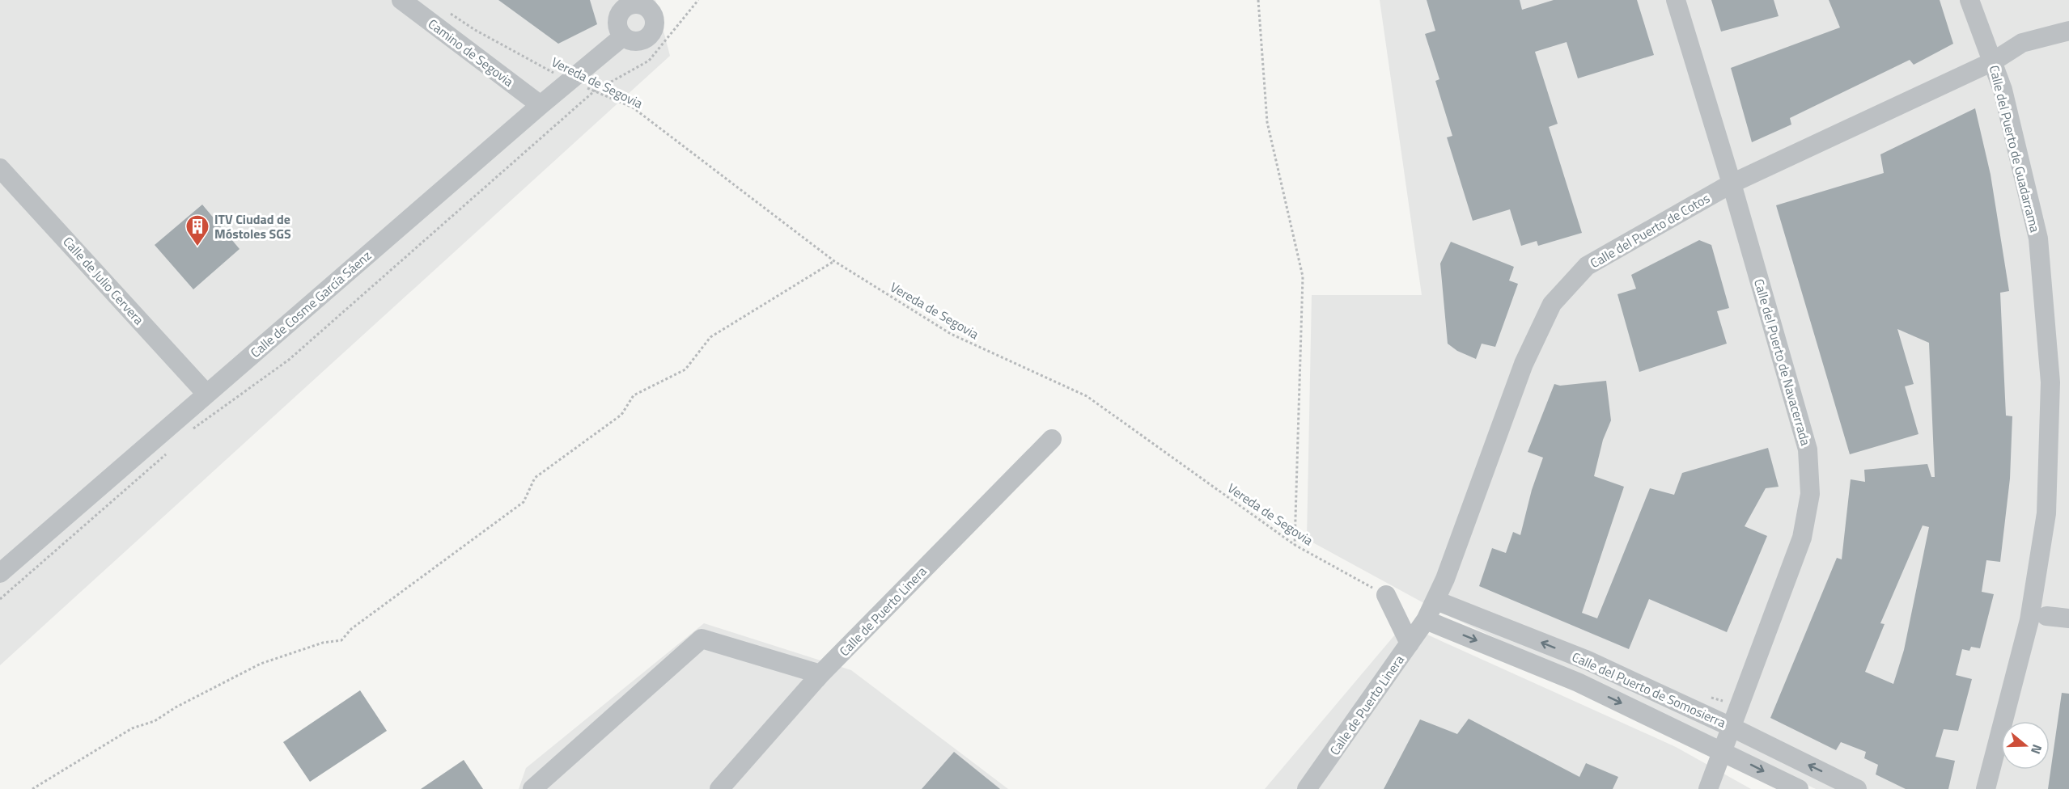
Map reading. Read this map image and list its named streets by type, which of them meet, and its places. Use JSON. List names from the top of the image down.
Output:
{
  "streets": {
    "street": [
      "Camino de Segovia",
      "Calle del Puerto de Guadarrama",
      "Calle del Puerto de Cotos",
      "Calle de Julio Cervera",
      "Calle de Cosme García Sáenz",
      "Calle del Puerto de Navacerrada",
      "Calle de Puerto Linera",
      "Calle del Puerto de Somosierra"
    ],
    "path": ["Vereda de Segovia"]
  },
  "crossings": [
    ["Camino de Segovia", "Calle de Cosme García Sáenz"],
    ["Vereda de Segovia", "Calle de Cosme García Sáenz"],
    ["Calle del Puerto de Guadarrama", "Calle del Puerto de Cotos"],
    ["Calle del Puerto de Cotos", "Calle del Puerto de Navacerrada"],
    ["Calle del Puerto de Cotos", "Calle de Puerto Linera"],
    ["Calle del Puerto de Cotos", "Calle del Puerto de Somosierra"],
    ["Calle de Julio Cervera", "Calle de Cosme García Sáenz"],
    ["Calle del Puerto de Navacerrada", "Calle del Puerto de Somosierra"],
    ["Calle de Puerto Linera", "Calle del Puerto de Somosierra"]
  ],
  "places": {
    "building": ["ITV Ciudad de Móstoles SGS"]
  },
  "north": "right"
}
